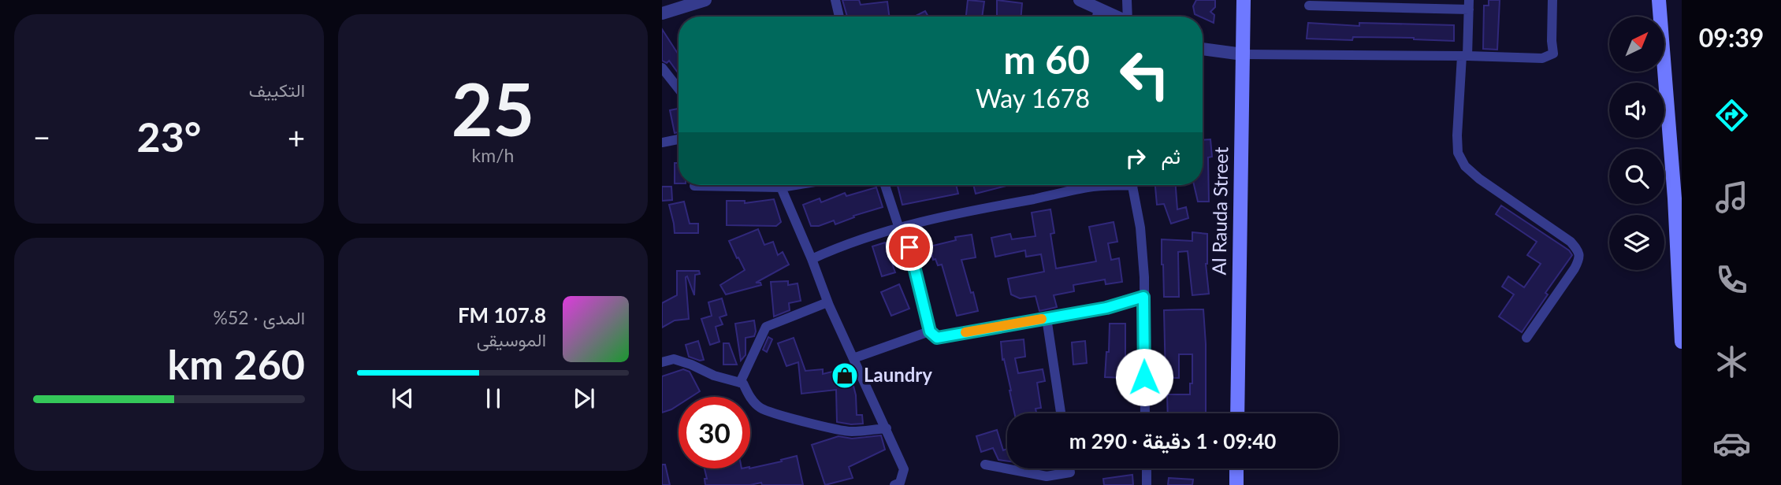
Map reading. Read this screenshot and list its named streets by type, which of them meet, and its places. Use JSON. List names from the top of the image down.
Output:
{
  "streets": {
    "main road": ["Al Rauda Street"]
  },
  "places": {
    "shop": ["Laundry"]
  },
  "north": "top right",
  "page": {
    "tabs": "09:39",
    "tile": [
      ["25", "km/h"],
      "التكييف",
      ["المدى · 52%", "260 km"]
    ],
    "turn": ["60 m", "Way 1678"],
    "heat": ["−", "23°", "+"],
    "then": "ثم",
    "song": ["107.8 FM", "الموسيقى"],
    "limit": "30",
    "trip": "09:40 · 1 دقيقة · 290 m"
  }
}
